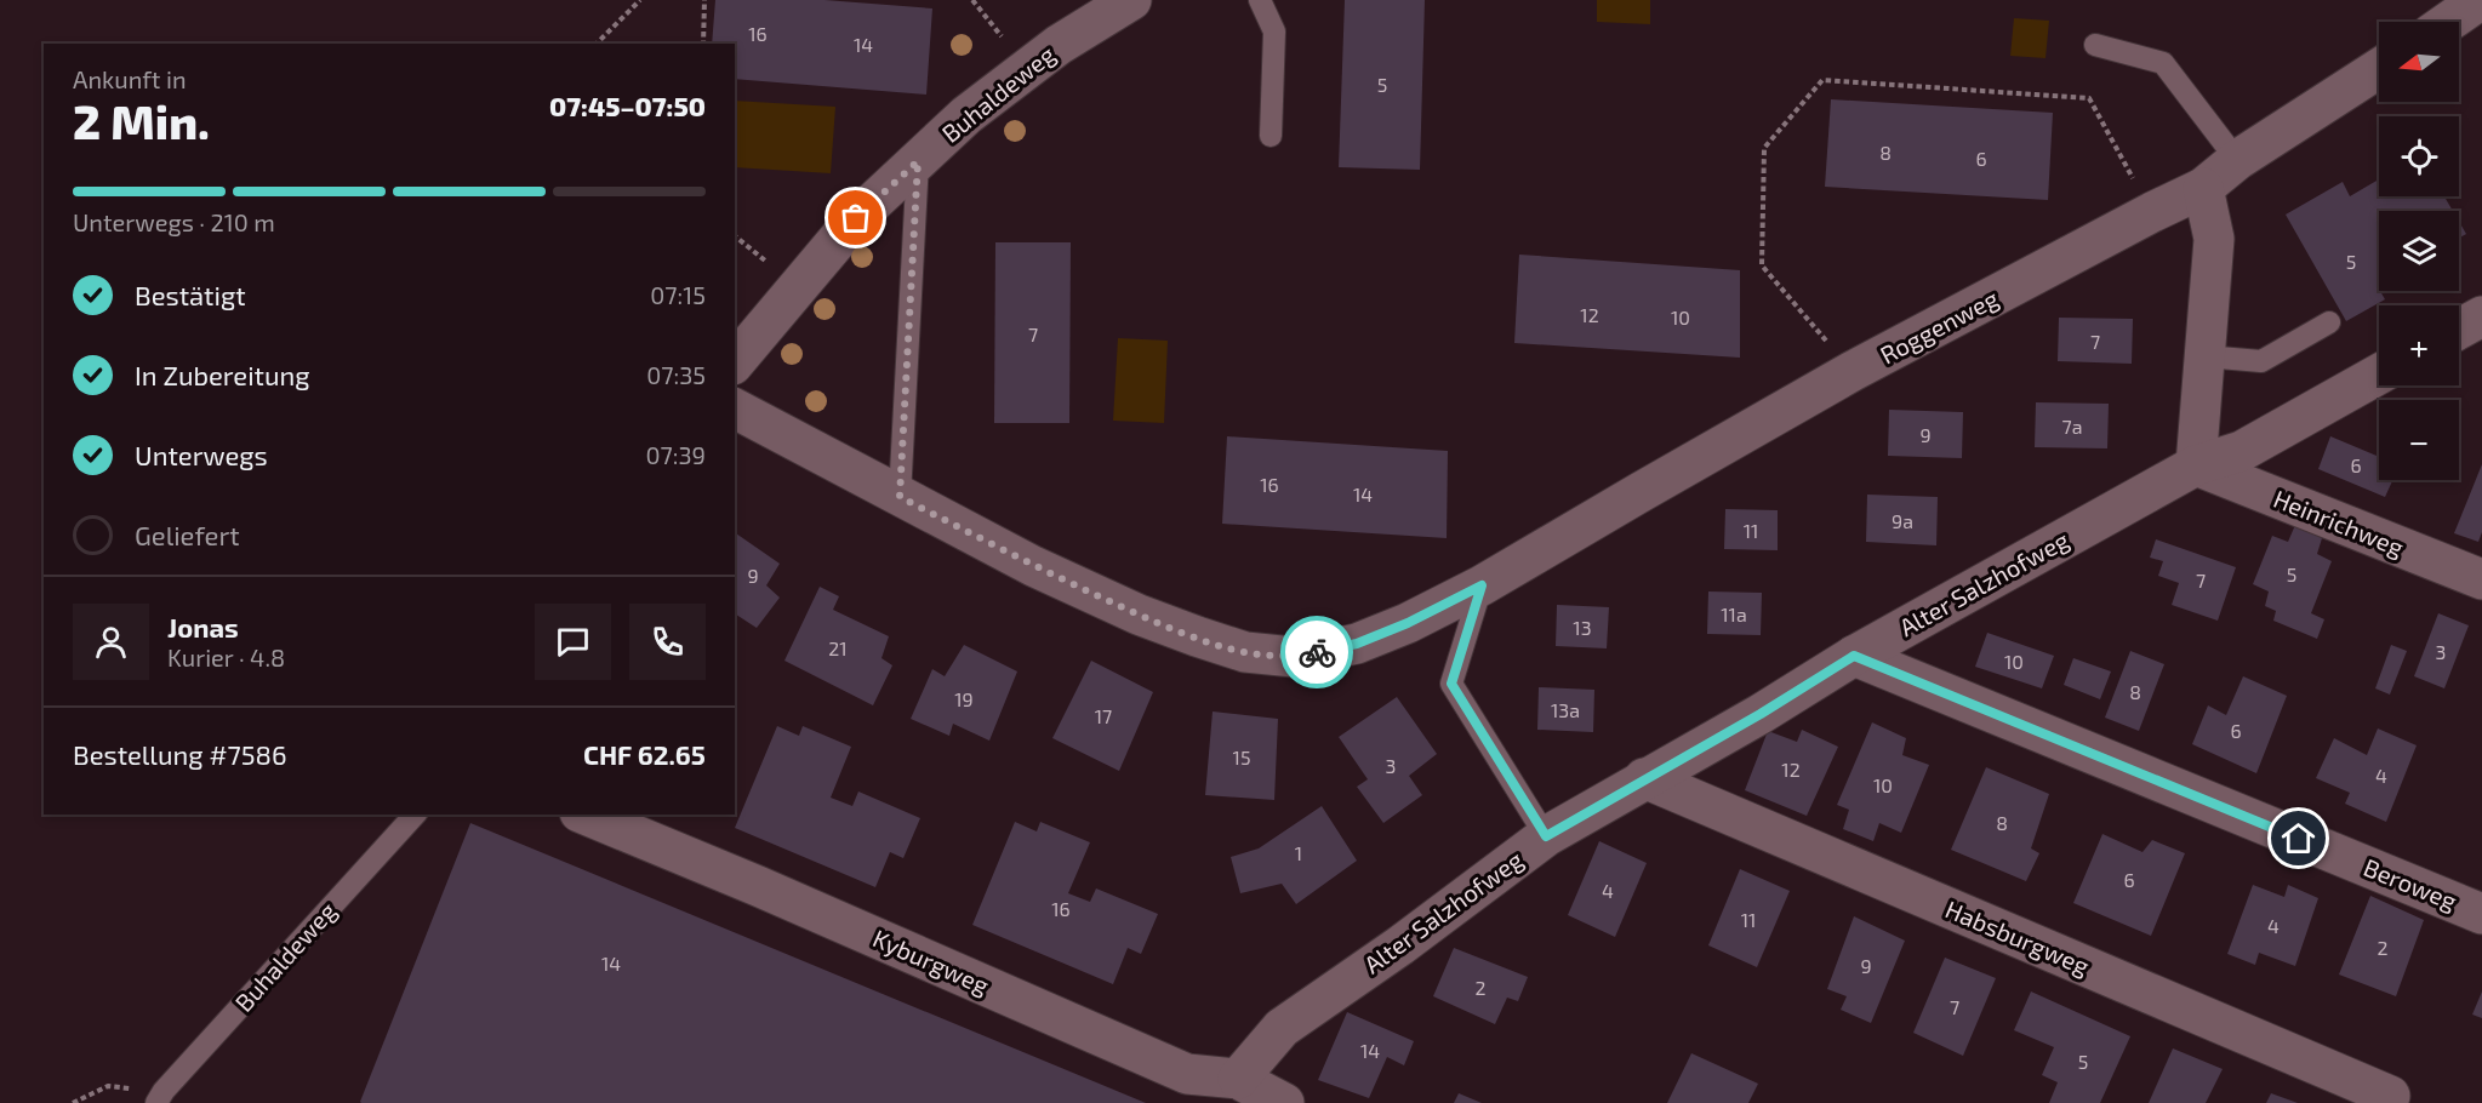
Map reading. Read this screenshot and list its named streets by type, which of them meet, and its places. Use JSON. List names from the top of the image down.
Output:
{
  "streets": {
    "street": [
      "Buhaldeweg",
      "Roggenweg",
      "Heinrichweg",
      "Alter Salzhofweg",
      "Beroweg",
      "Habsburgweg",
      "Kyburgweg"
    ]
  },
  "crossings": [
    ["Heinrichweg", "Alter Salzhofweg"],
    ["Alter Salzhofweg", "Beroweg"],
    ["Alter Salzhofweg", "Habsburgweg"],
    ["Alter Salzhofweg", "Kyburgweg"]
  ],
  "house_numbers": [
    "16",
    "14",
    "5",
    "8",
    "6",
    "5",
    "12",
    "10",
    "7",
    "7",
    "7a",
    "9",
    "6",
    "16",
    "14",
    "9a",
    "11",
    "5",
    "9",
    "7",
    "11a",
    "13",
    "21",
    "3",
    "10",
    "8",
    "19",
    "13a",
    "17",
    "6",
    "15",
    "3",
    "12",
    "4",
    "10",
    "8",
    "1",
    "6",
    "4",
    "16",
    "11",
    "4",
    "2",
    "14",
    "9",
    "2",
    "7",
    "14",
    "5"
  ],
  "north": "left",
  "page": {
    "map_buttons": ["+", "−"],
    "heading": ["2 Min.", "Ankunft in", "07:45–07:50"],
    "panel": [
      "Jonas",
      "Kurier · 4.8",
      "Bestellung #7586",
      "CHF 62.65"
    ],
    "bar": "Unterwegs · 210 m",
    "list": [
      ["Bestätigt", "07:15"],
      ["In Zubereitung", "07:35"],
      ["Unterwegs", "07:39"],
      "Geliefert"
    ]
  }
}
